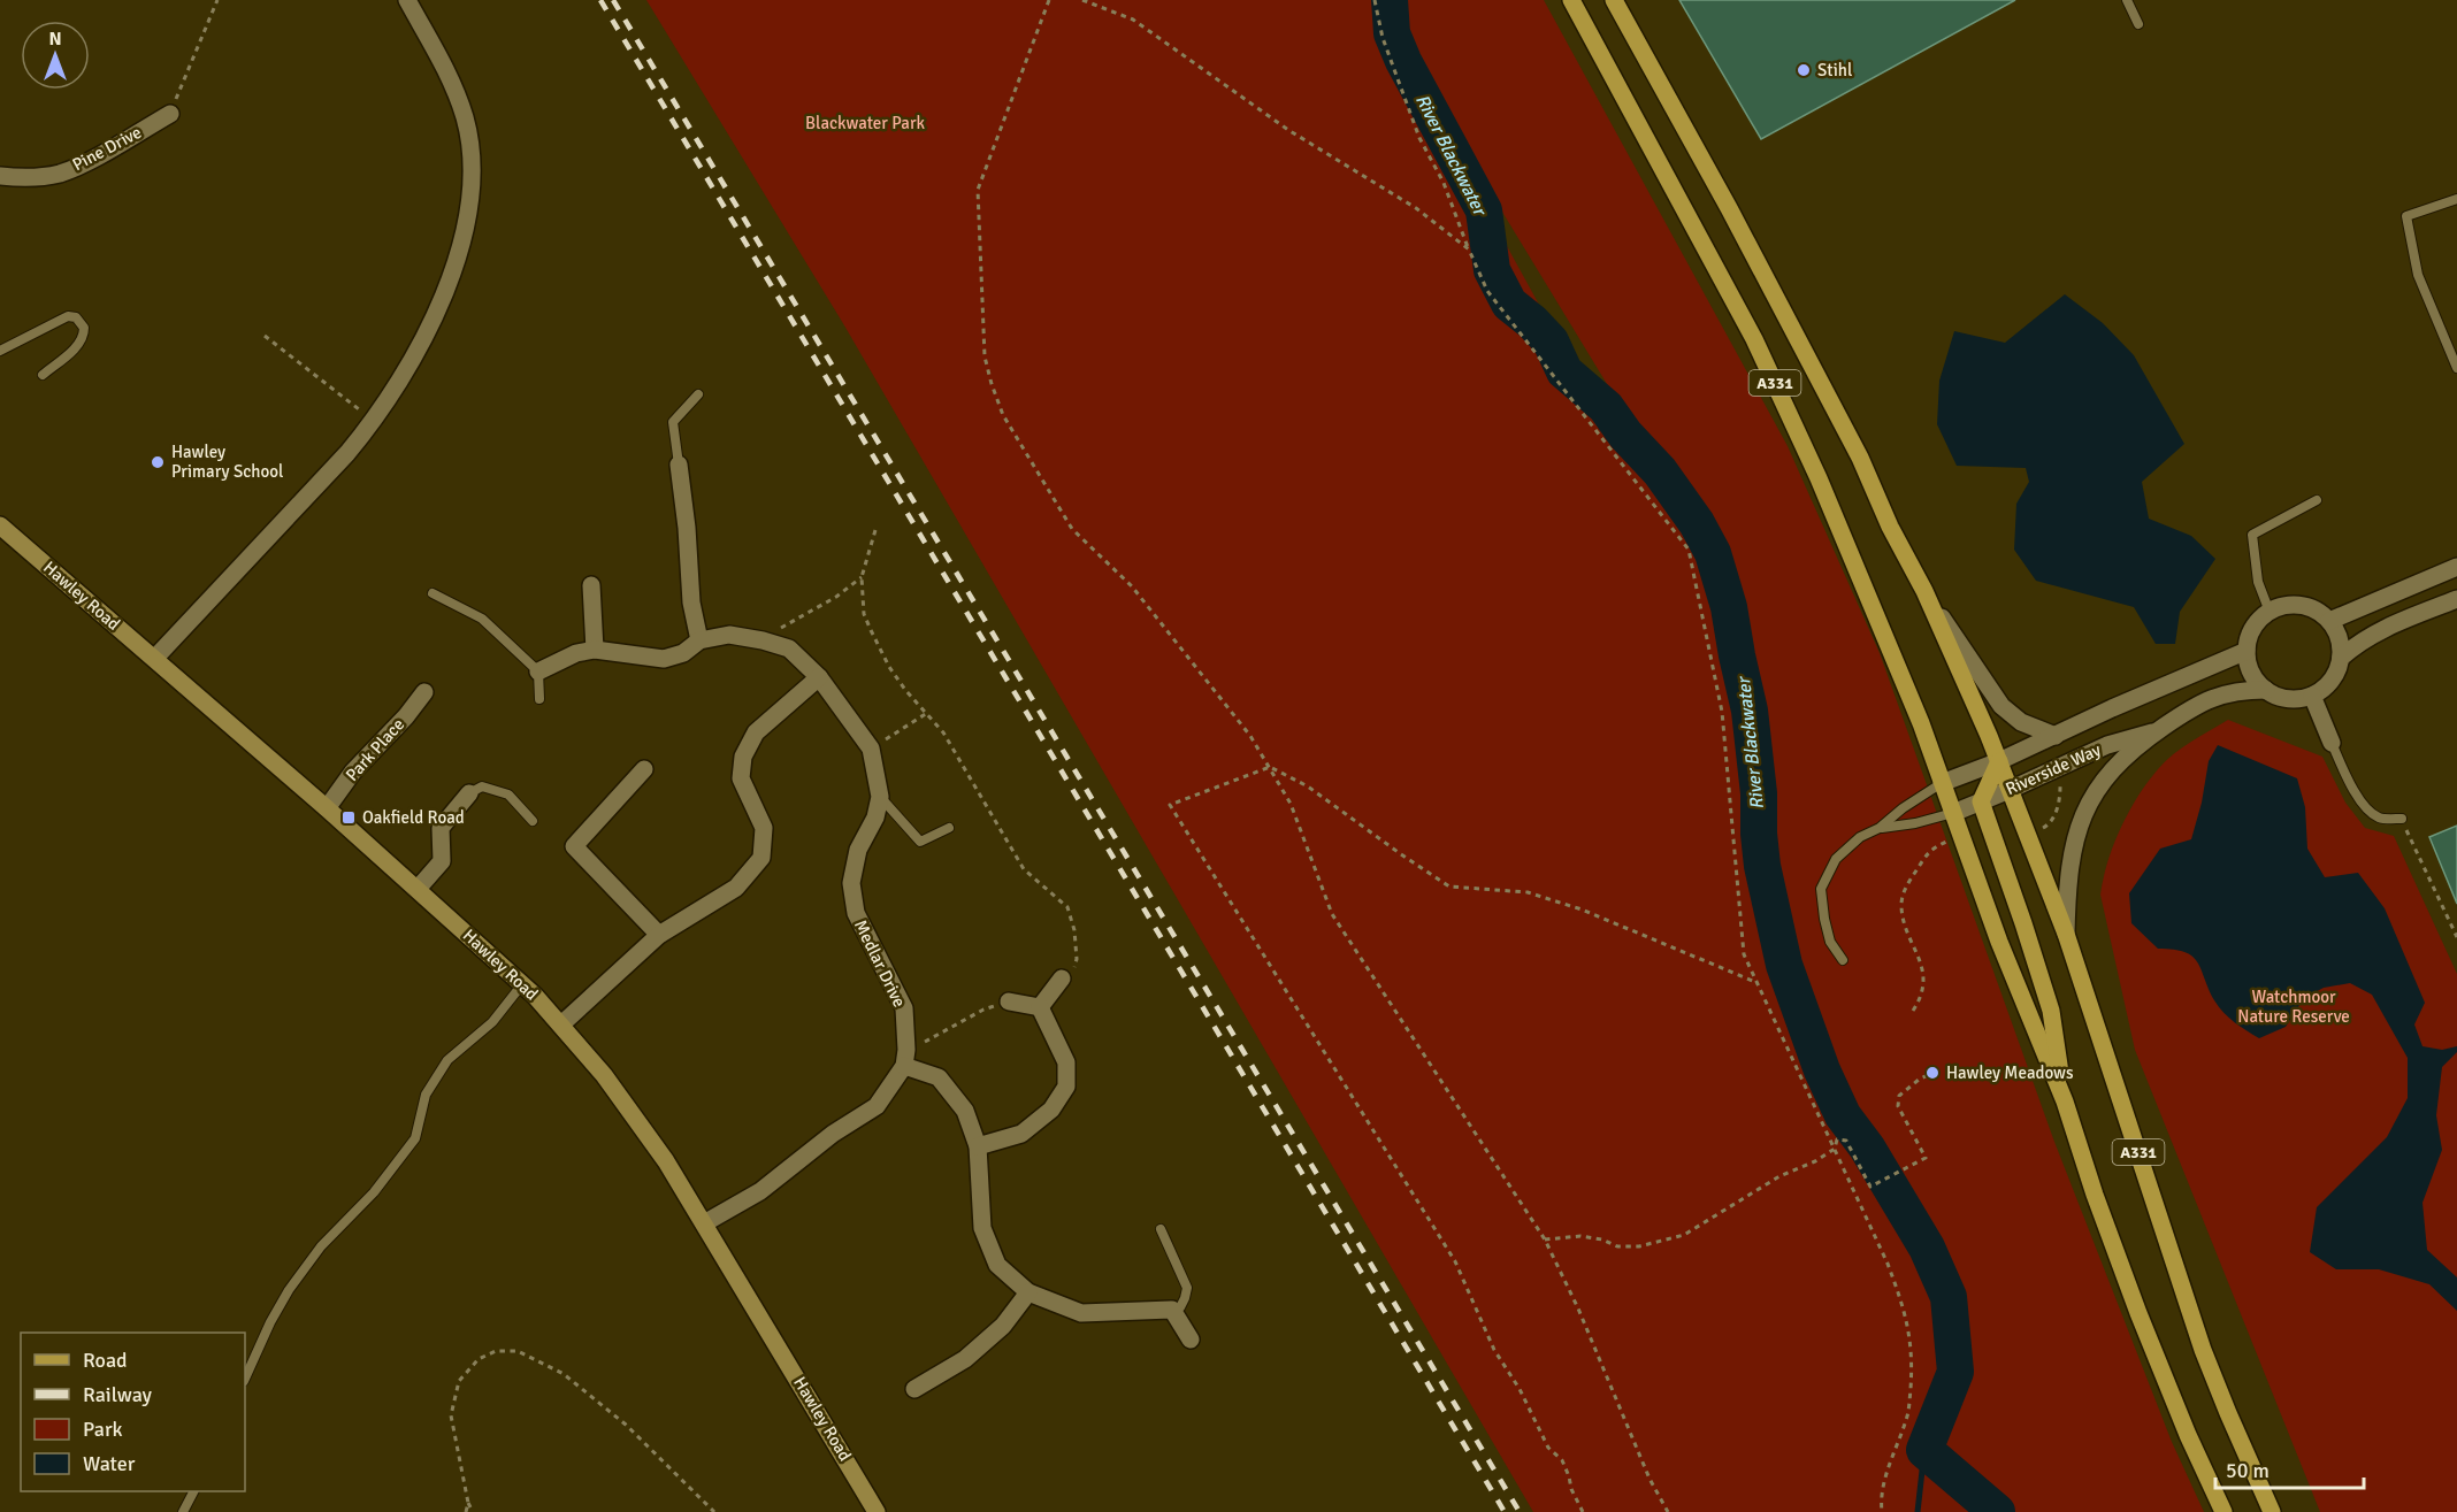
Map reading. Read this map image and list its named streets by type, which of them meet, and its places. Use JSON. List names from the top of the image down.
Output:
{
  "streets": {
    "main road": ["A331", "Hawley Road"],
    "street": [
      "Pine Drive",
      "Park Place",
      "Riverside Way",
      "Medlar Drive"
    ]
  },
  "crossings": [
    ["A331", "Riverside Way"],
    ["Hawley Road", "Park Place"]
  ],
  "water": ["River Blackwater"],
  "parks": ["Blackwater Park", "Watchmoor Nature Reserve"],
  "places": {
    "other": ["Stihl", "Hawley Primary School", "Hawley Meadows"],
    "transit": ["Oakfield Road"]
  },
  "legend": [
    "Road",
    "Railway",
    "Park",
    "Water"
  ],
  "scale_bar": "50 m",
  "north": "top"
}
